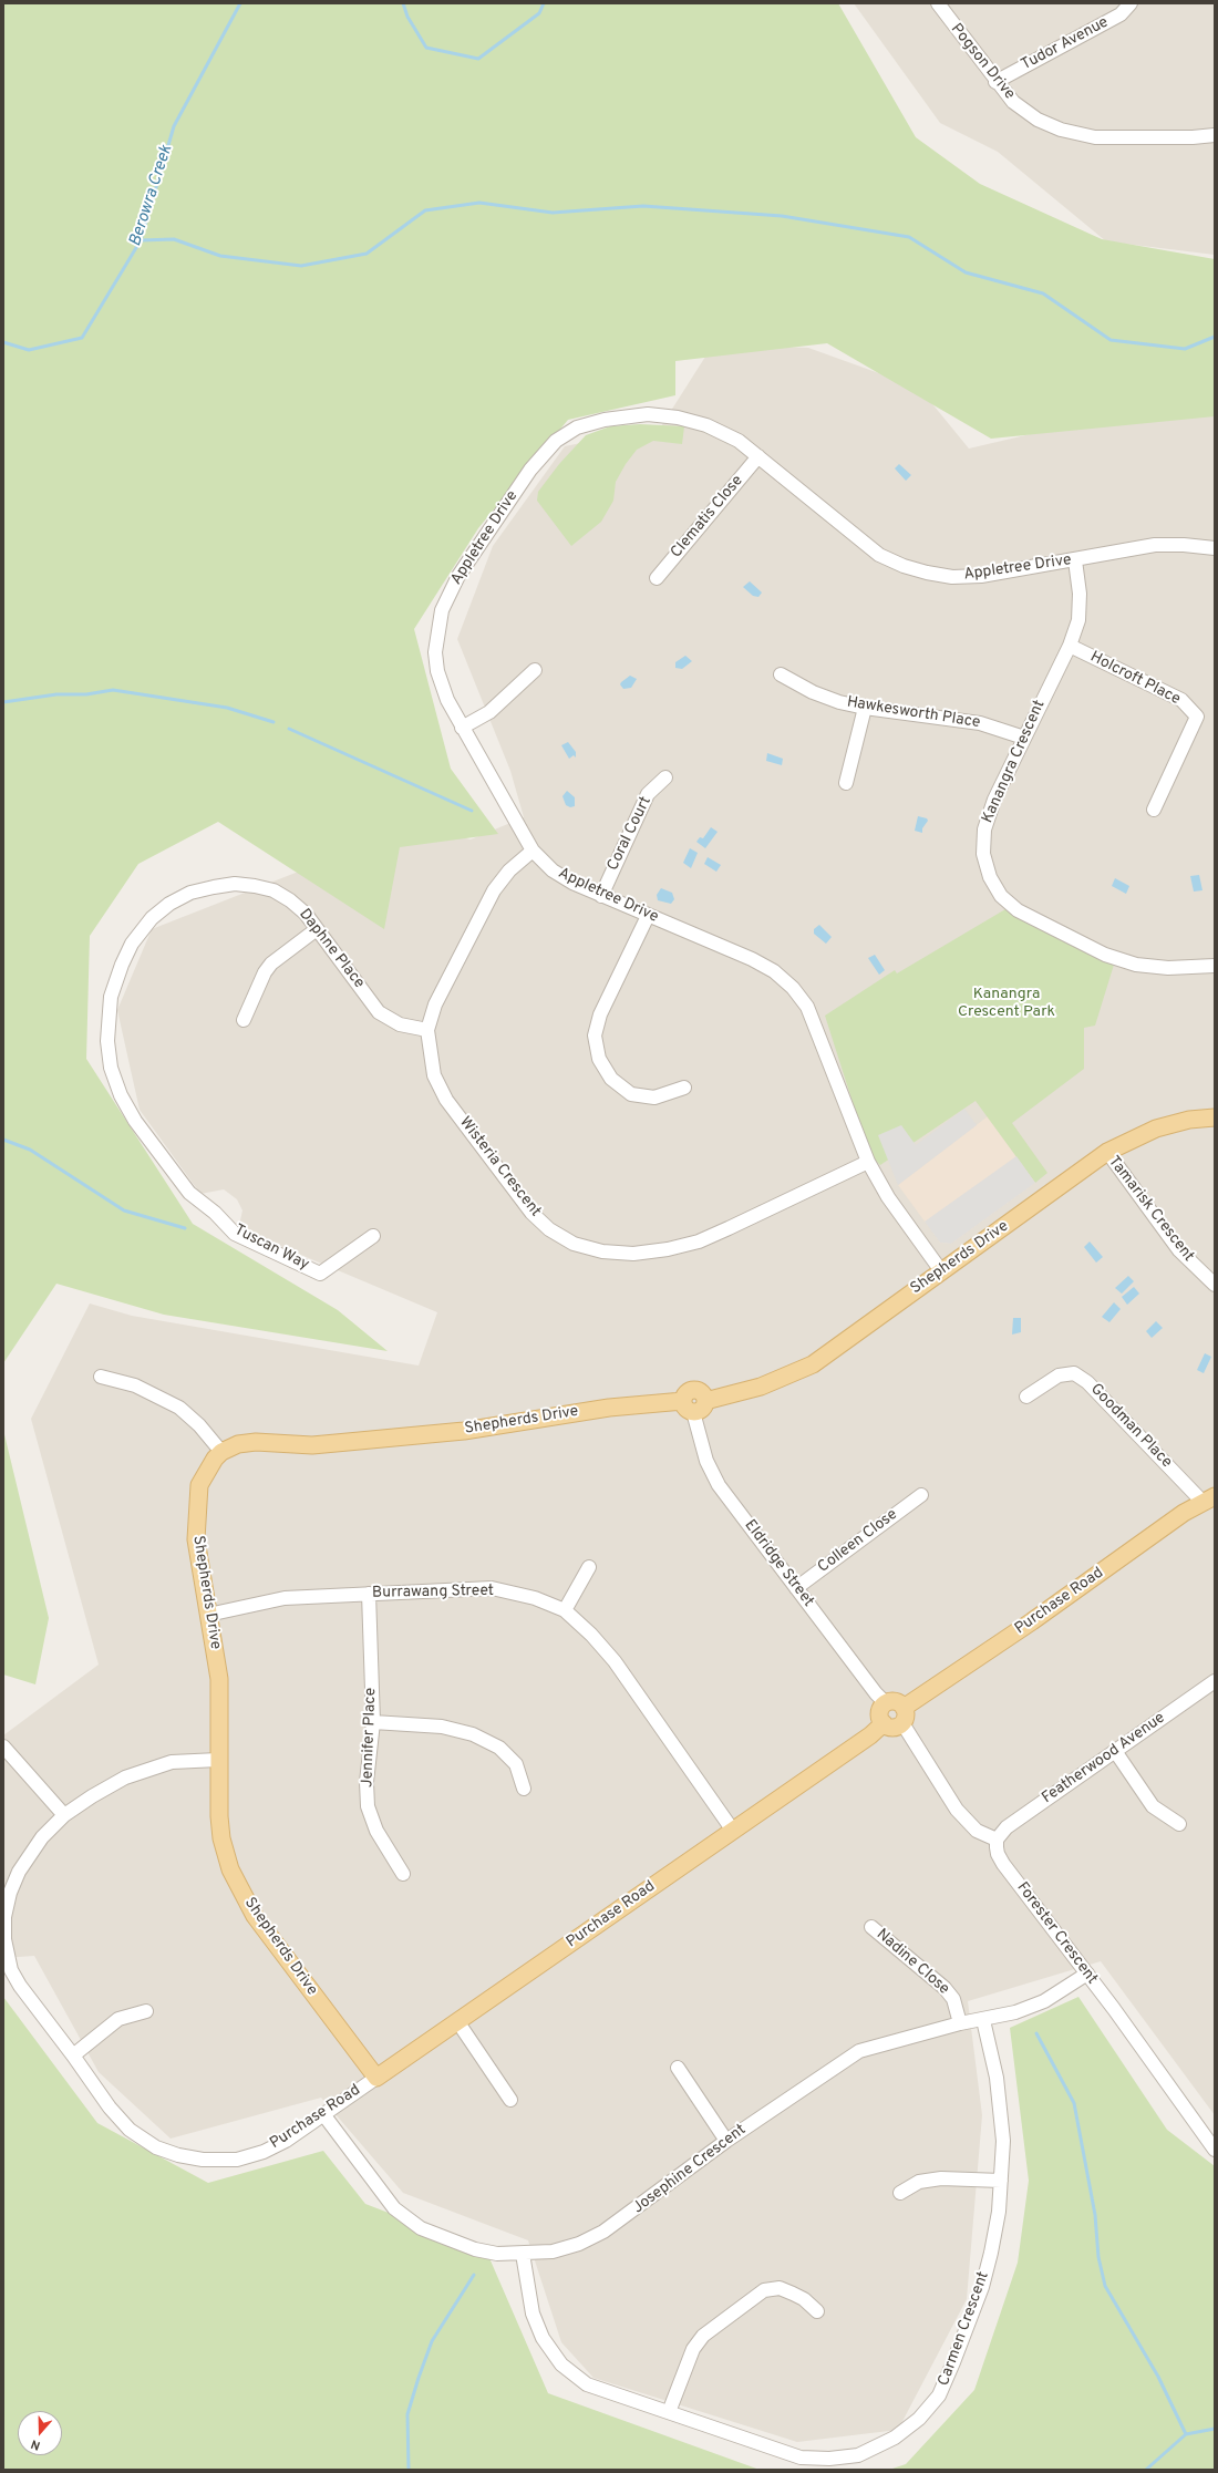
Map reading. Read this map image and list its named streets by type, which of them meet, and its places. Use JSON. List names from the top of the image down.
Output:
{
  "streets": {
    "main road": ["Shepherds Drive", "Purchase Road"],
    "street": [
      "Tudor Avenue",
      "Pogson Drive",
      "Clematis Close",
      "Appletree Drive",
      "Holcroft Place",
      "Hawkesworth Place",
      "Kanangra Crescent",
      "Coral Court",
      "Daphne Place",
      "Wisteria Crescent",
      "Tamarisk Crescent",
      "Tuscan Way",
      "Goodman Place",
      "Colleen Close",
      "Eldridge Street",
      "Burrawang Street",
      "Jennifer Place",
      "Featherwood Avenue",
      "Forester Crescent",
      "Nadine Close",
      "Josephine Crescent",
      "Carmen Crescent"
    ]
  },
  "crossings": [
    ["Tudor Avenue", "Pogson Drive"],
    ["Clematis Close", "Appletree Drive"],
    ["Appletree Drive", "Kanangra Crescent"],
    ["Appletree Drive", "Coral Court"],
    ["Appletree Drive", "Wisteria Crescent"],
    ["Appletree Drive", "Shepherds Drive"],
    ["Holcroft Place", "Kanangra Crescent"],
    ["Hawkesworth Place", "Kanangra Crescent"],
    ["Daphne Place", "Wisteria Crescent"],
    ["Daphne Place", "Tuscan Way"],
    ["Tamarisk Crescent", "Shepherds Drive"],
    ["Shepherds Drive", "Eldridge Street"],
    ["Shepherds Drive", "Burrawang Street"],
    ["Shepherds Drive", "Purchase Road"],
    ["Goodman Place", "Purchase Road"],
    ["Colleen Close", "Eldridge Street"],
    ["Eldridge Street", "Purchase Road"],
    ["Burrawang Street", "Purchase Road"],
    ["Burrawang Street", "Jennifer Place"],
    ["Purchase Road", "Josephine Crescent"],
    ["Featherwood Avenue", "Forester Crescent"],
    ["Forester Crescent", "Josephine Crescent"],
    ["Nadine Close", "Josephine Crescent"],
    ["Josephine Crescent", "Carmen Crescent"]
  ],
  "water": ["Berowra Creek"],
  "parks": ["Kanangra Crescent Park"],
  "north": "bottom"
}
